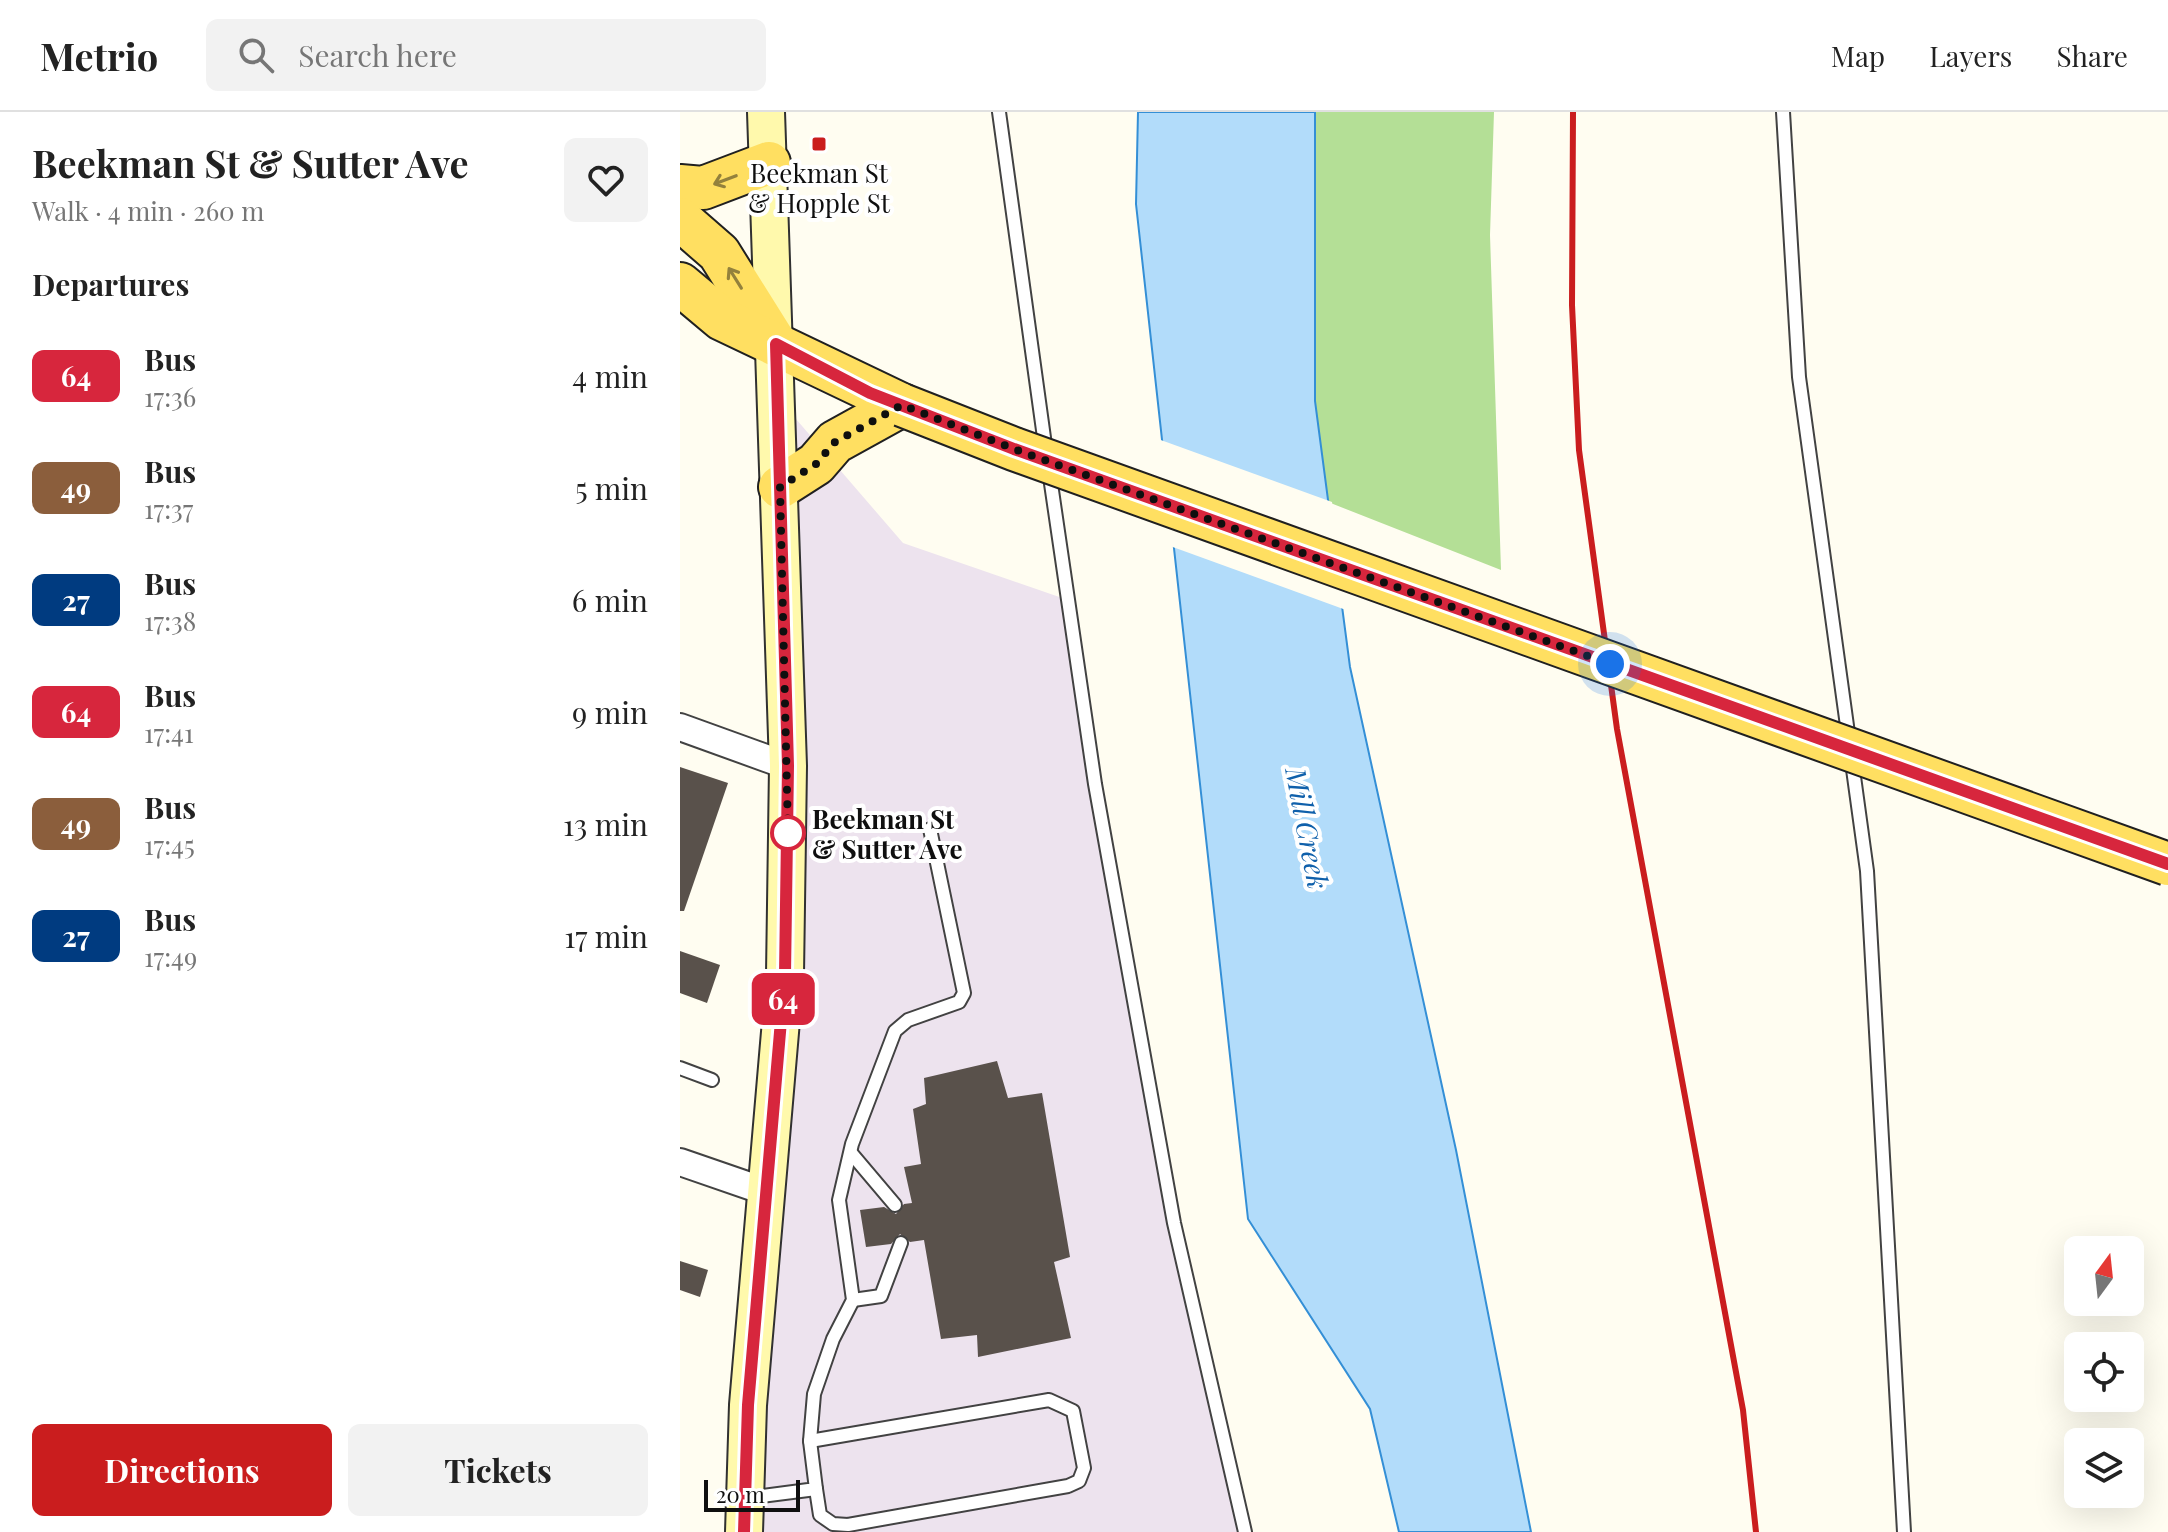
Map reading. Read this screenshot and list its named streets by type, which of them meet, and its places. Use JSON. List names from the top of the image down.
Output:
{
  "water": ["Mill Creek"],
  "places": {
    "transit": ["Beekman St & Hopple St"],
    "other": ["Beekman St & Sutter Ave"]
  },
  "lines": ["bus line 64"],
  "scale_bar": "20 m",
  "north": "top",
  "page": {
    "header": "Metrio",
    "search": "Search here",
    "nav": ["Map", "Layers", "Share"],
    "heading": [
      ["Beekman St & Sutter Ave", "Walk · 4 min · 260 m"],
      "Departures"
    ],
    "on_map": "64",
    "list": [
      {
        "mark": "64",
        "name": "Bus",
        "note": "17:36",
        "value": "4 min"
      },
      {
        "mark": "49",
        "name": "Bus",
        "note": "17:37",
        "value": "5 min"
      },
      {
        "mark": "27",
        "name": "Bus",
        "note": "17:38",
        "value": "6 min"
      },
      {
        "mark": "64",
        "name": "Bus",
        "note": "17:41",
        "value": "9 min"
      },
      {
        "mark": "49",
        "name": "Bus",
        "note": "17:45",
        "value": "13 min"
      },
      {
        "mark": "27",
        "name": "Bus",
        "note": "17:49",
        "value": "17 min"
      }
    ],
    "buttons": ["Directions", "Tickets"],
    "scale": "20 m"
  }
}
